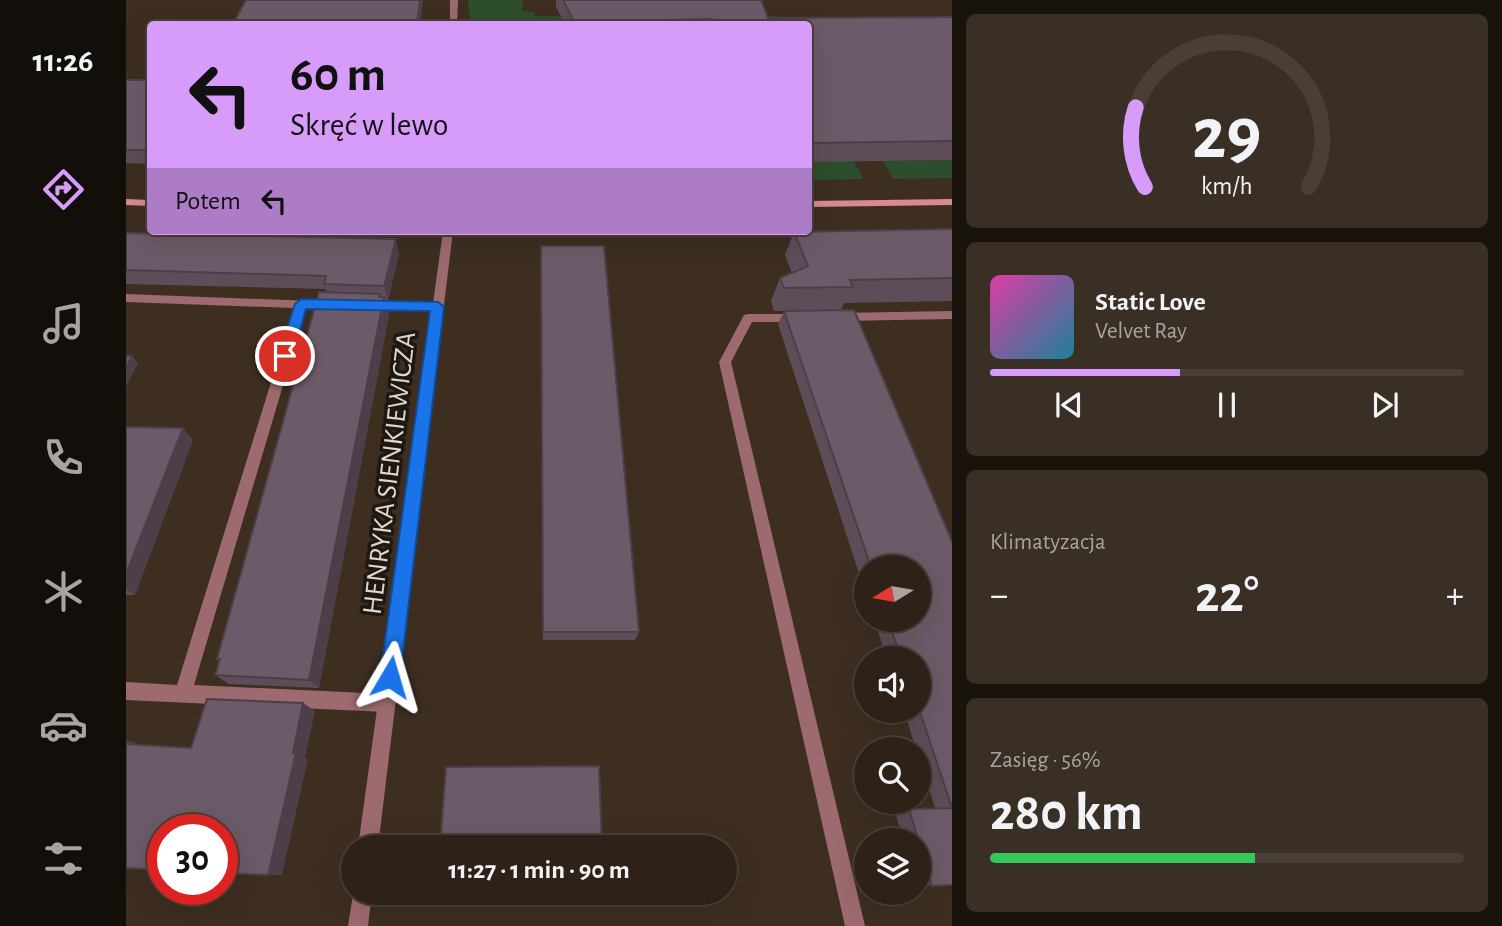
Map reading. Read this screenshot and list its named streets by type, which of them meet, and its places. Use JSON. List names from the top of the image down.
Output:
{
  "streets": {
    "street": ["HENRYKA SIENKIEWICZA"]
  },
  "north": "left",
  "page": {
    "tabs": "11:26",
    "turn": ["60 m", "Skręć w lewo"],
    "then": "Potem",
    "song": ["Static Love", "Velvet Ray"],
    "tile": [
      "Klimatyzacja",
      ["Zasięg · 56%", "280 km"]
    ],
    "heat": ["−", "22°", "+"],
    "limit": "30",
    "trip": "11:27 · 1 min · 90 m",
    "gauge": ["29", "km/h"]
  }
}
